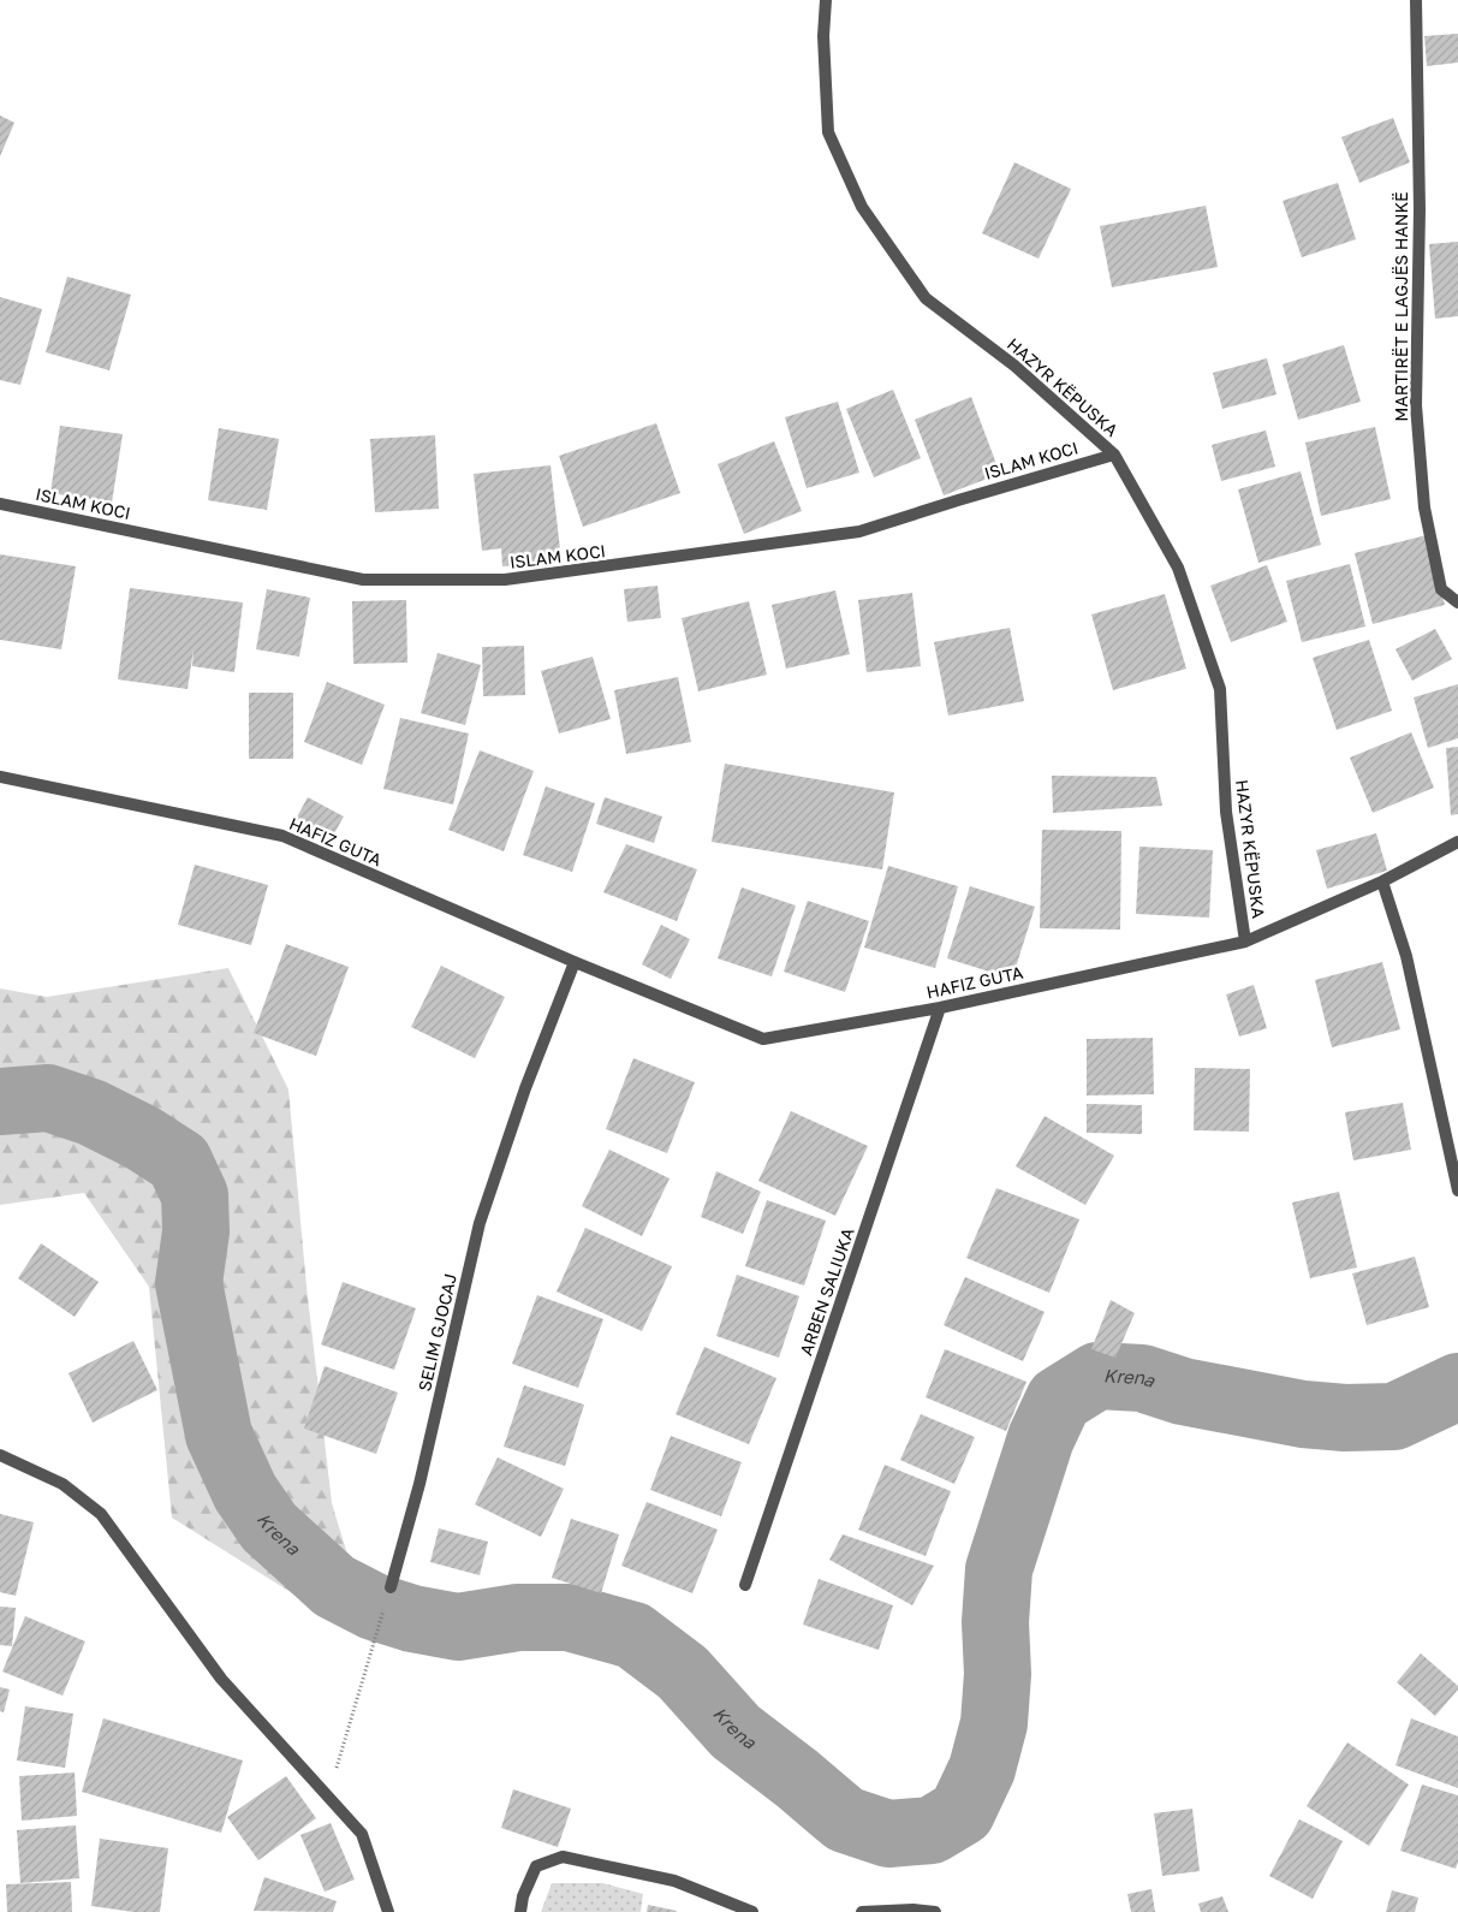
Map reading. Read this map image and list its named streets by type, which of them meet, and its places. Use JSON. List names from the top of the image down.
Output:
{
  "streets": {
    "street": [
      "MARTIRËT E LAGJËS HANKË",
      "HAZYR KËPUSKA",
      "ISLAM KOCI",
      "HAFIZ GUTA",
      "ARBEN SALIUKA",
      "SELIM GJOCAJ"
    ]
  },
  "crossings": [
    ["HAZYR KËPUSKA", "ISLAM KOCI"],
    ["HAZYR KËPUSKA", "HAFIZ GUTA"],
    ["HAFIZ GUTA", "ARBEN SALIUKA"],
    ["HAFIZ GUTA", "SELIM GJOCAJ"]
  ],
  "water": ["Krena"]
}
